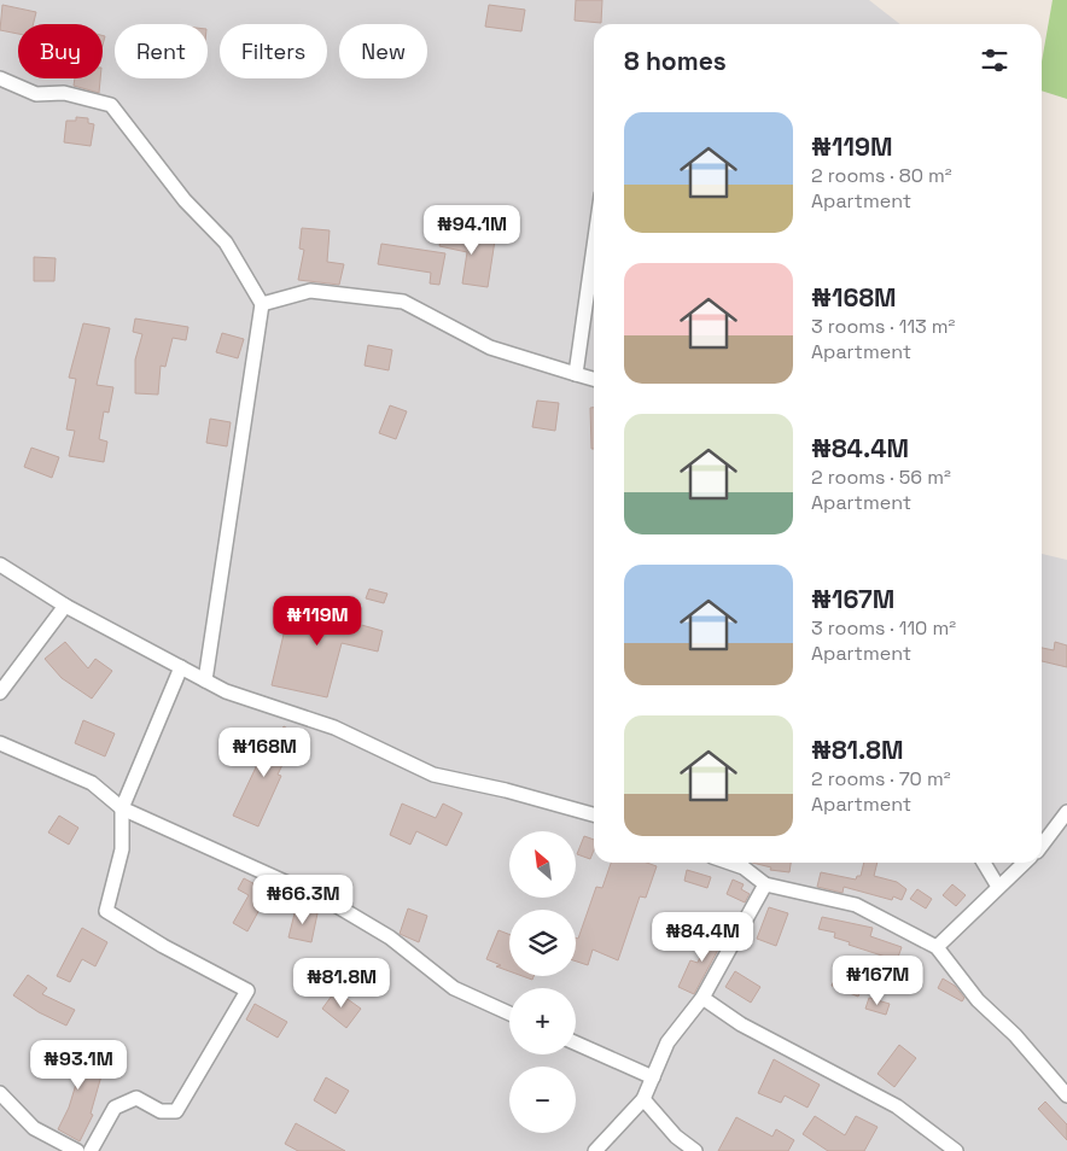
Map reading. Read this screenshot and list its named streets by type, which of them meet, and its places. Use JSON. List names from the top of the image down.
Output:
{
  "north": "top left",
  "page": {
    "chip": [
      "Buy",
      "Rent",
      "Filters",
      "New"
    ],
    "heading": "8 homes",
    "list": [
      {
        "name": "₦119M",
        "note": "2 rooms · 80 m² · Apartment"
      },
      {
        "name": "₦168M",
        "note": "3 rooms · 113 m² · Apartment"
      },
      {
        "name": "₦84.4M",
        "note": "2 rooms · 56 m² · Apartment"
      },
      {
        "name": "₦167M",
        "note": "3 rooms · 110 m² · Apartment"
      },
      {
        "name": "₦81.8M",
        "note": "2 rooms · 70 m² · Apartment"
      }
    ],
    "price": [
      "₦94.1M",
      "₦119M",
      "₦168M",
      "₦66.3M",
      "₦84.4M",
      "₦167M",
      "₦81.8M",
      "₦93.1M"
    ],
    "map_buttons": ["+", "−"]
  }
}
